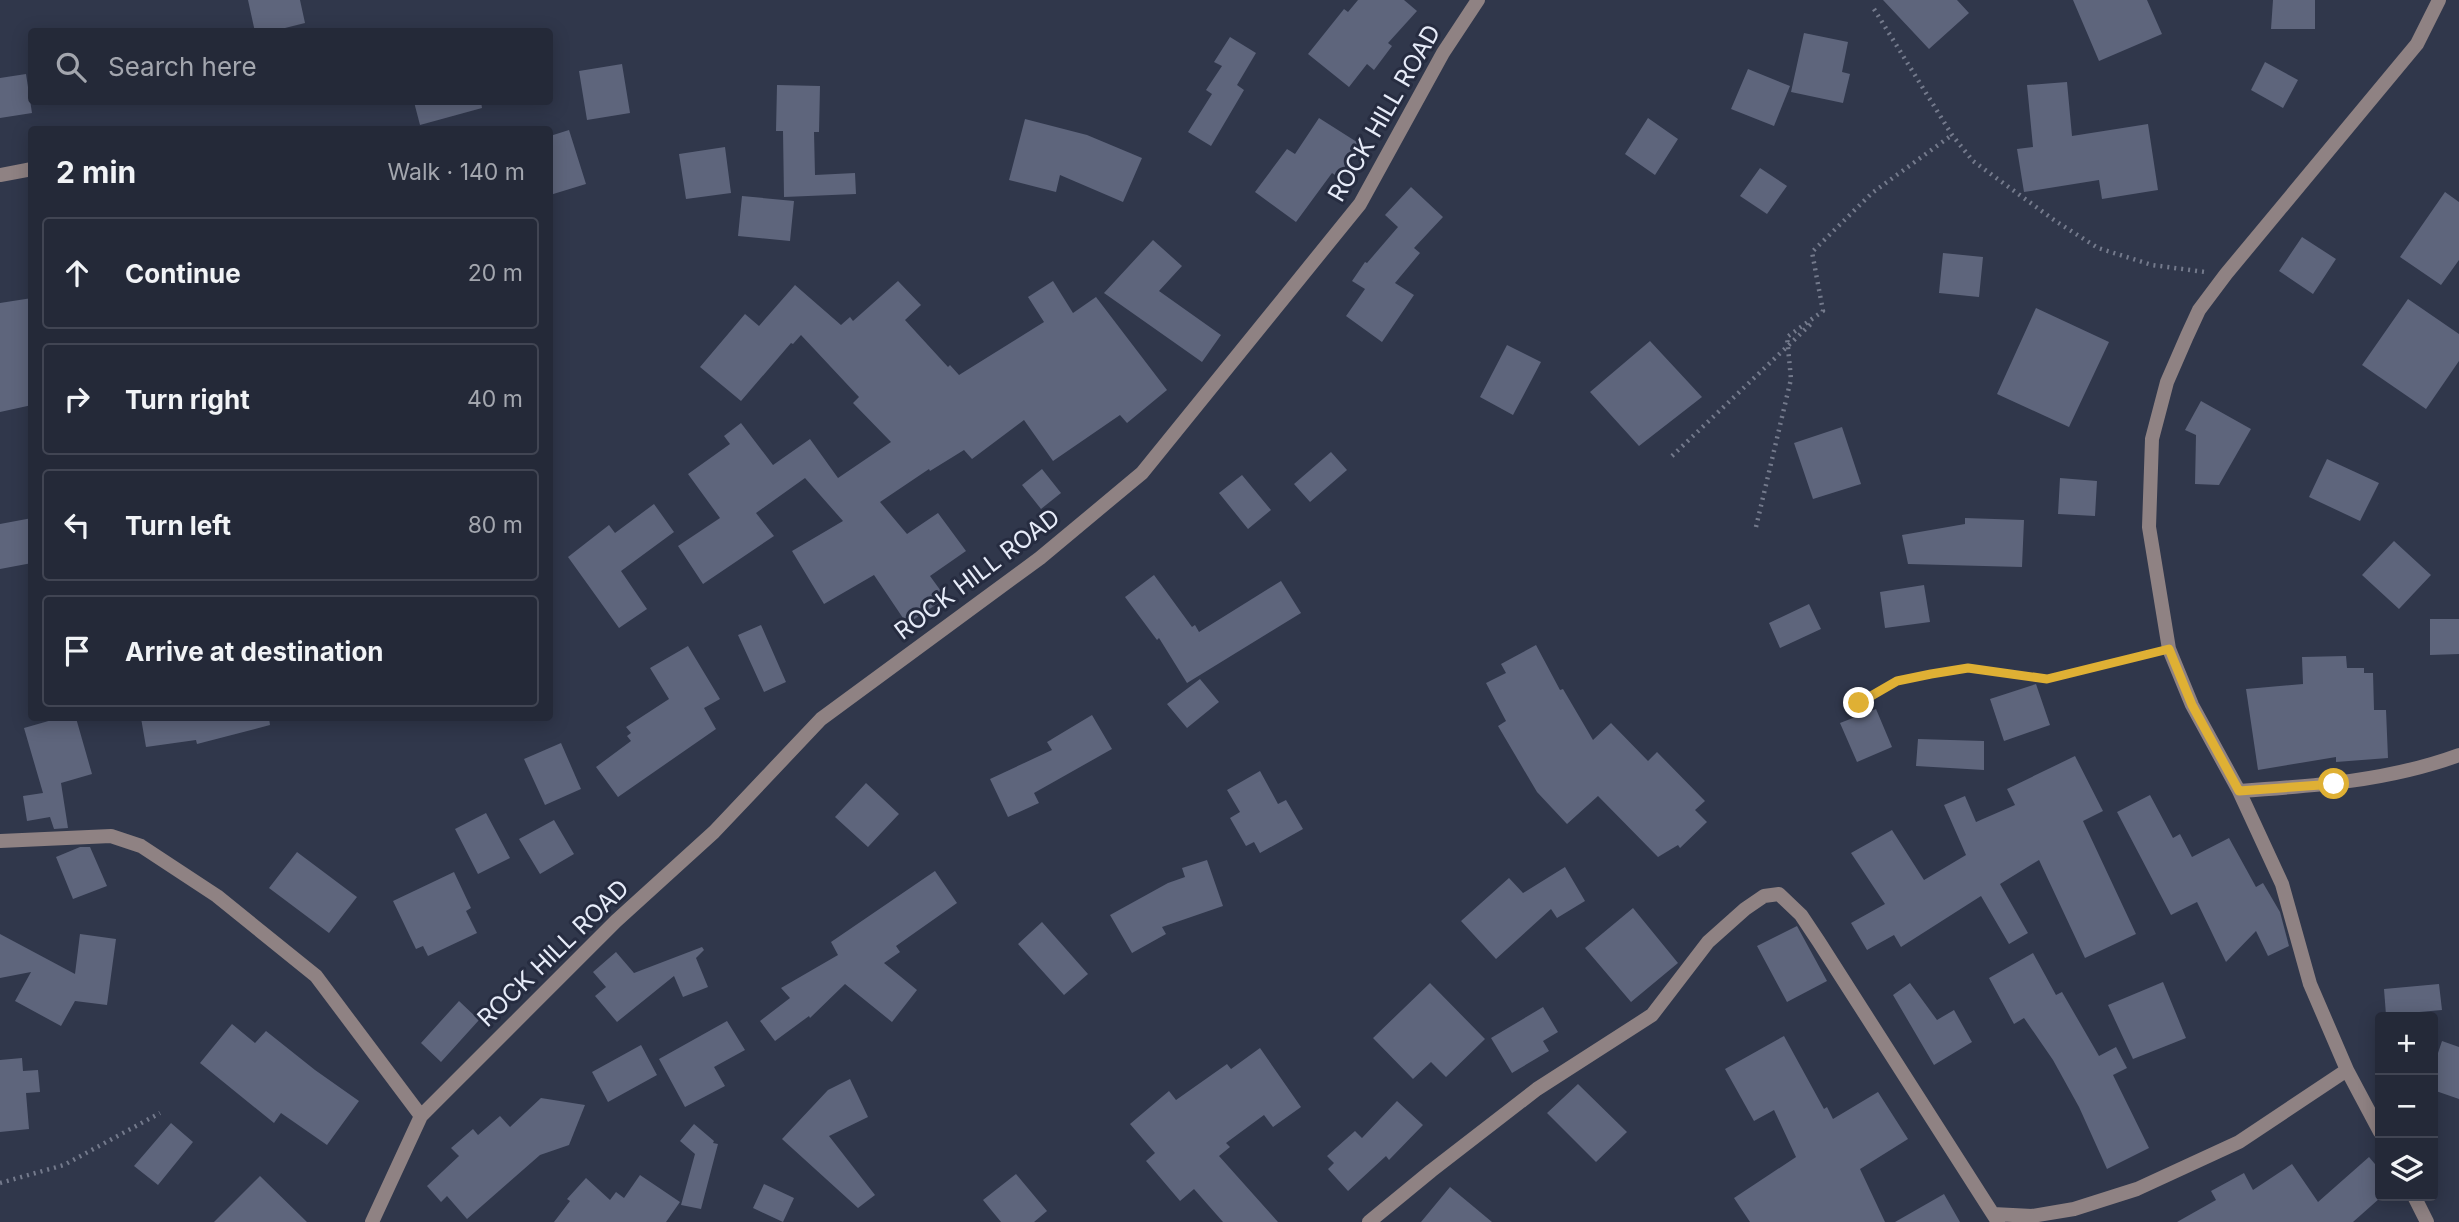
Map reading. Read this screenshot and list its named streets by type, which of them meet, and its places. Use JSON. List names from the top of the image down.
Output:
{
  "streets": {
    "street": ["ROCK HILL ROAD"]
  },
  "page": {
    "search": "Search here",
    "heading": ["2 min", "Walk · 140 m"],
    "list": [
      ["Continue", "20 m"],
      ["Turn right", "40 m"],
      ["Turn left", "80 m"],
      "Arrive at destination"
    ],
    "map_buttons": ["+", "−"]
  }
}
